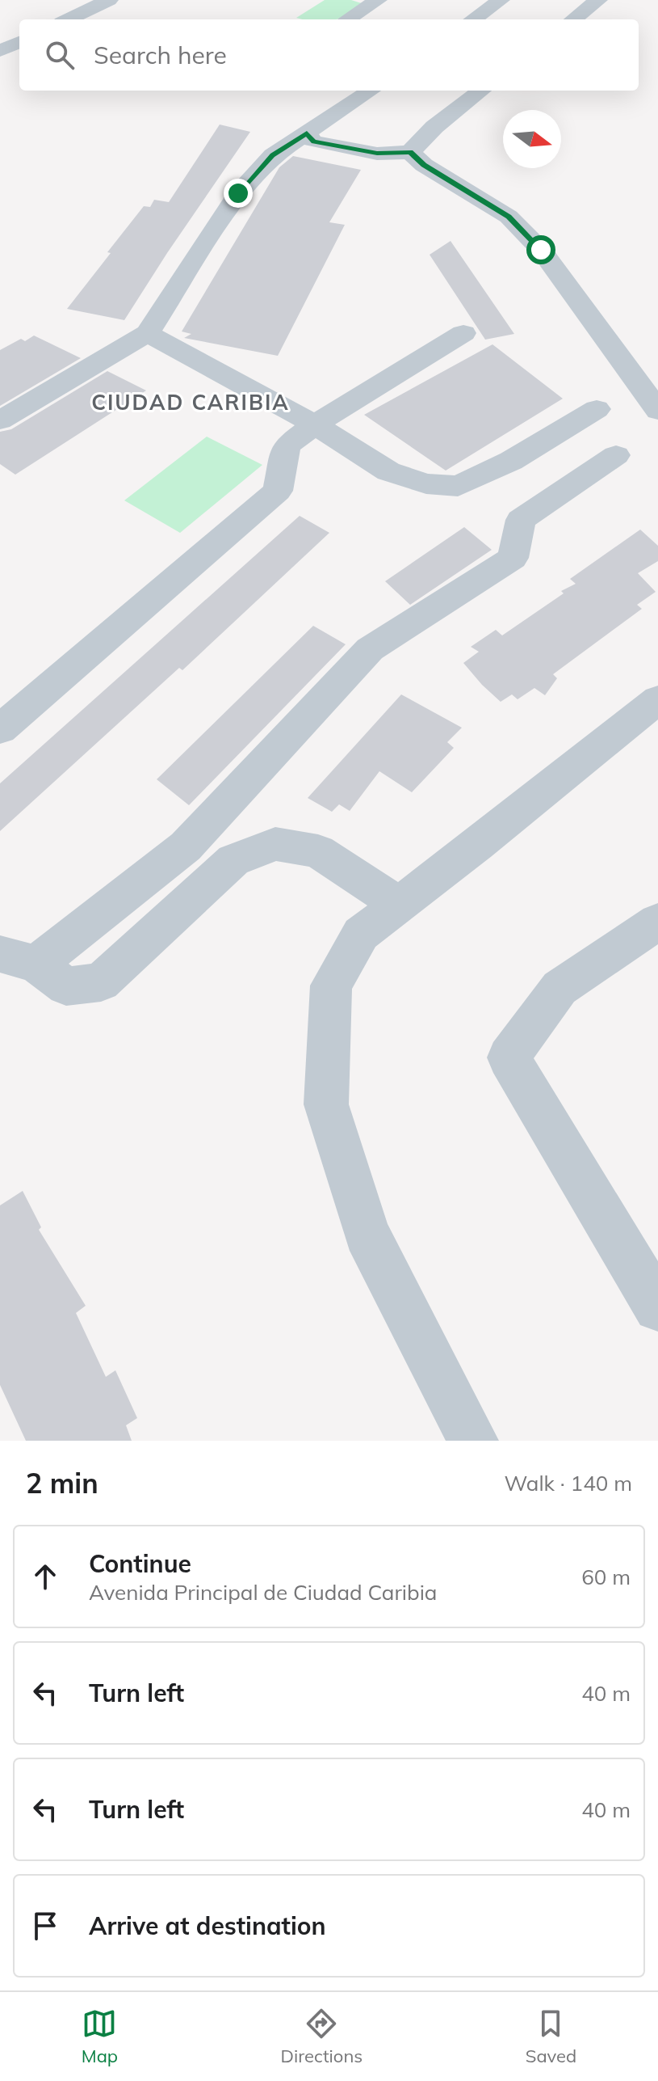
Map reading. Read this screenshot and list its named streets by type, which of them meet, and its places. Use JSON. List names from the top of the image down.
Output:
{
  "districts": ["CIUDAD CARIBIA"],
  "north": "right",
  "page": {
    "search": "Search here",
    "heading": ["2 min", "Walk · 140 m"],
    "list": [
      ["Continue", "Avenida Principal de Ciudad Caribia", "60 m"],
      ["Turn left", "40 m"],
      ["Turn left", "40 m"],
      "Arrive at destination"
    ],
    "nav": ["Map", "Directions", "Saved"]
  }
}
